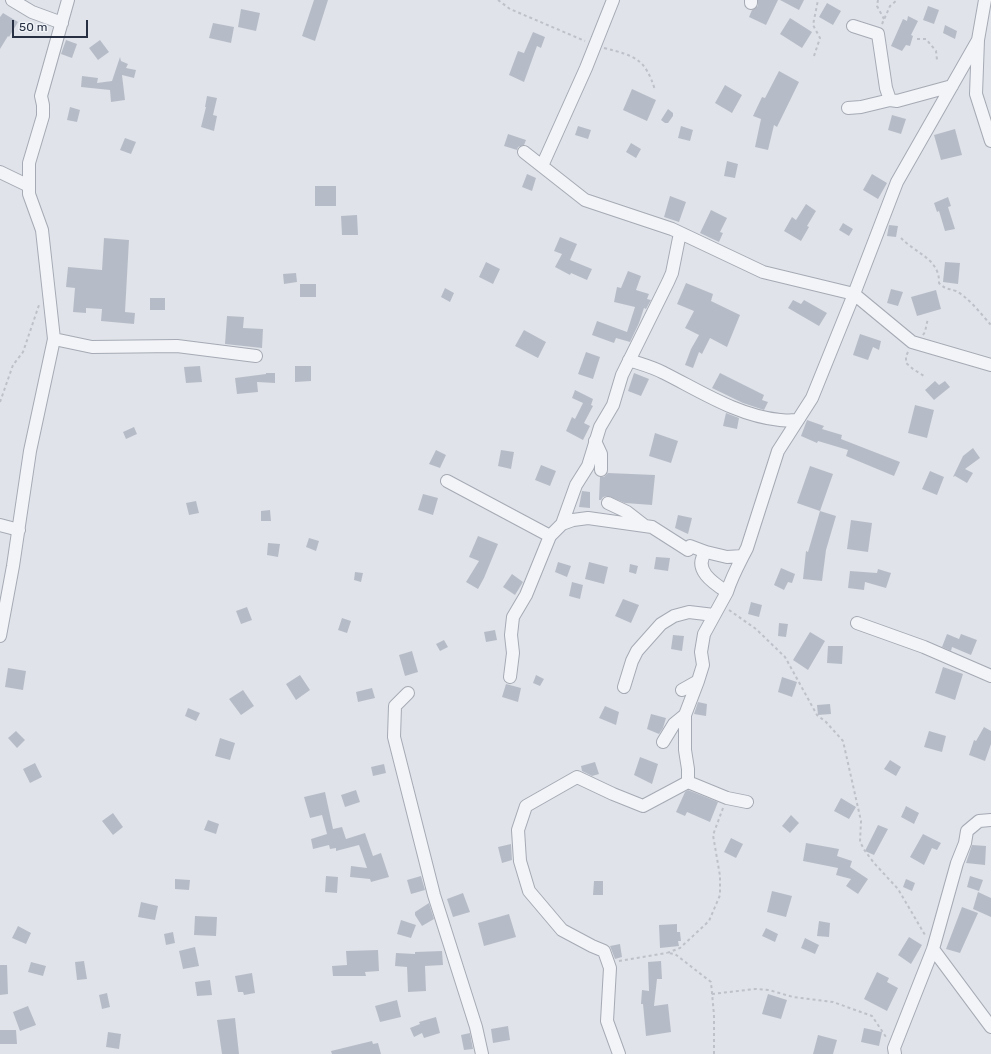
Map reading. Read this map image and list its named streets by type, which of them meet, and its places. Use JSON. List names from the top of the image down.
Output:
{
  "scale_bar": "50 m"
}
